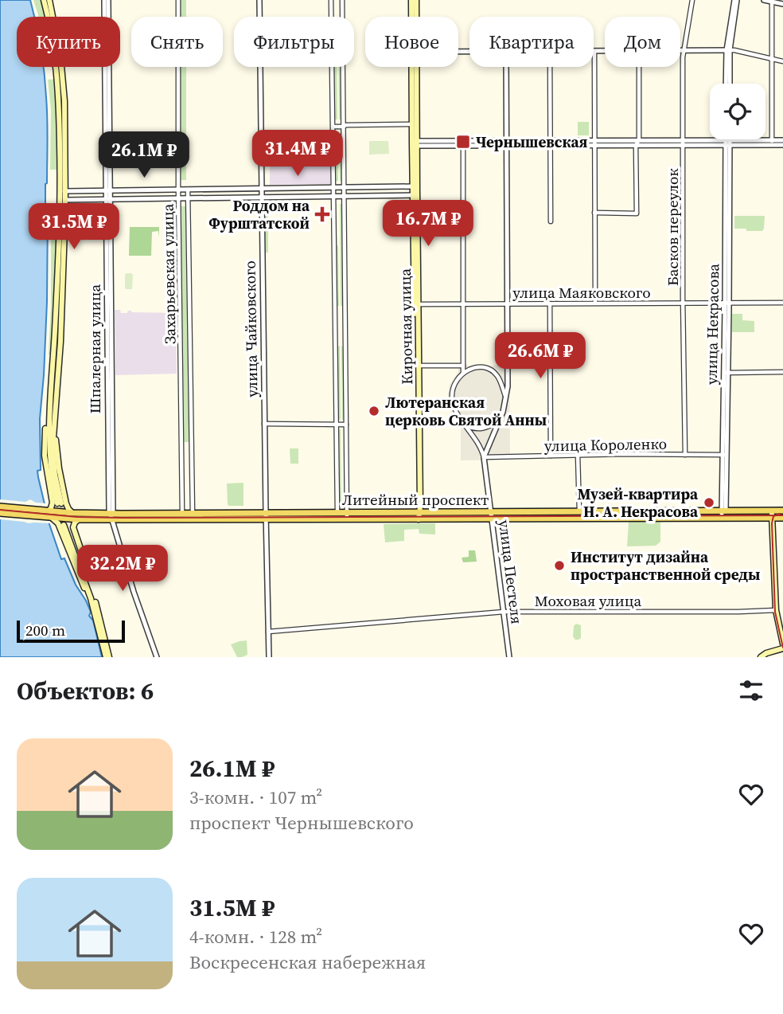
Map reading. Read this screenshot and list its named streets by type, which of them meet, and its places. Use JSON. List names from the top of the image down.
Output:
{
  "streets": {
    "main road": ["Кирочная улица", "Литейный проспект"],
    "street": [
      "Басков переулок",
      "Захарьевская улица",
      "улица Маяковского",
      "улица Некрасова",
      "улица Чайковского",
      "Шпалерная улица",
      "улица Короленко",
      "улица Пестеля",
      "Моховая улица"
    ]
  },
  "crossings": [
    ["Басков переулок", "улица Маяковского"],
    ["Басков переулок", "улица Короленко"],
    ["Захарьевская улица", "Литейный проспект"],
    ["улица Маяковского", "улица Некрасова"],
    ["улица Маяковского", "Кирочная улица"],
    ["улица Некрасова", "улица Короленко"],
    ["улица Некрасова", "Литейный проспект"],
    ["Кирочная улица", "Литейный проспект"],
    ["улица Чайковского", "Литейный проспект"],
    ["улица Чайковского", "Моховая улица"],
    ["Шпалерная улица", "Литейный проспект"],
    ["улица Короленко", "улица Пестеля"],
    ["Литейный проспект", "улица Пестеля"],
    ["улица Пестеля", "Моховая улица"]
  ],
  "places": {
    "transit": ["Чернышевская"],
    "health": ["Роддом на Фурштатской"],
    "other": ["Лютеранская церковь Святой Анны", "Музей-квартира Н. А. Некрасова", "Институт дизайна пространственной среды"]
  },
  "scale_bar": "200 m",
  "page": {
    "chip": [
      "Купить",
      "Снять",
      "Фильтры",
      "Новое",
      "Квартира",
      "Дом"
    ],
    "price": [
      "31.4M ₽",
      "26.1M ₽",
      "16.7M ₽",
      "31.5M ₽",
      "26.6M ₽",
      "32.2M ₽"
    ],
    "scale": "200 m",
    "heading": "Объектов: 6",
    "list": [
      {
        "name": "26.1M ₽",
        "note": "3-комн. · 107 m² · проспект Чернышевского"
      },
      {
        "name": "31.5M ₽",
        "note": "4-комн. · 128 m² · Воскресенская набережная"
      }
    ]
  }
}
